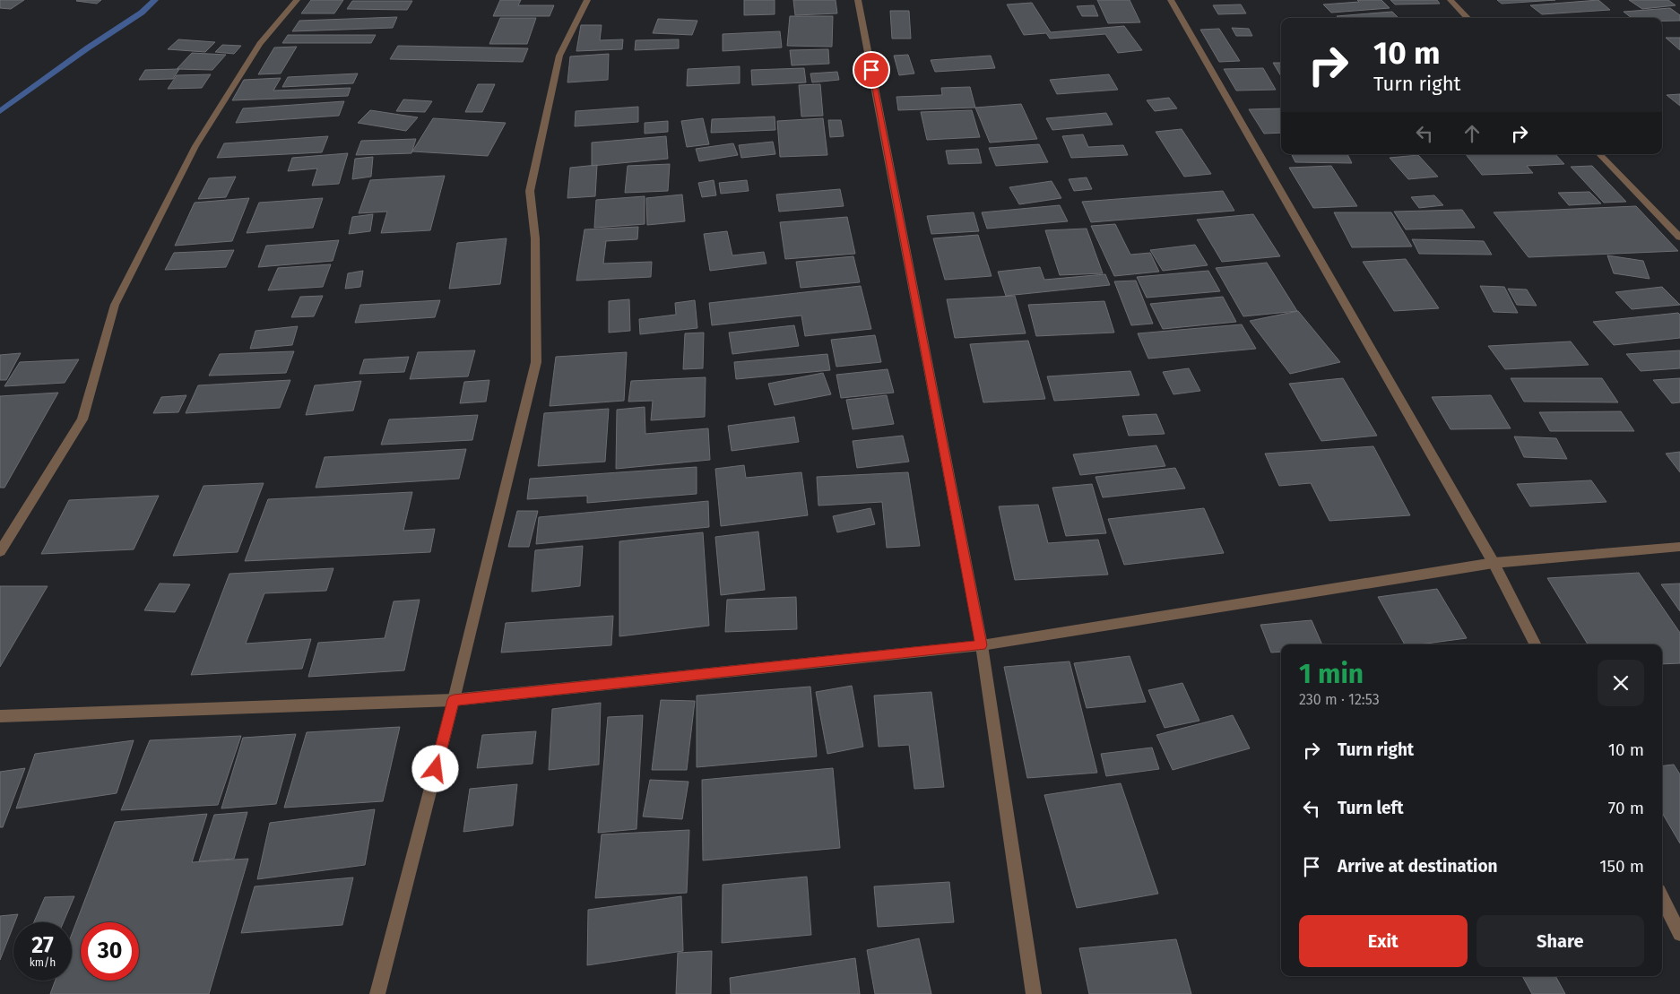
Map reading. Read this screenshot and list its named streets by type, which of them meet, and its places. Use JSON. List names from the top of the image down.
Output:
{
  "page": {
    "turn": ["10 m", "Turn right"],
    "heading": ["1 min", "230 m · 12:53"],
    "list": [
      {
        "name": "Turn right",
        "value": "10 m"
      },
      {
        "name": "Turn left",
        "value": "70 m"
      },
      {
        "name": "Arrive at destination",
        "value": "150 m"
      }
    ],
    "buttons": ["Exit", "Share"],
    "speed": "27 km/h",
    "limit": "30"
  }
}
